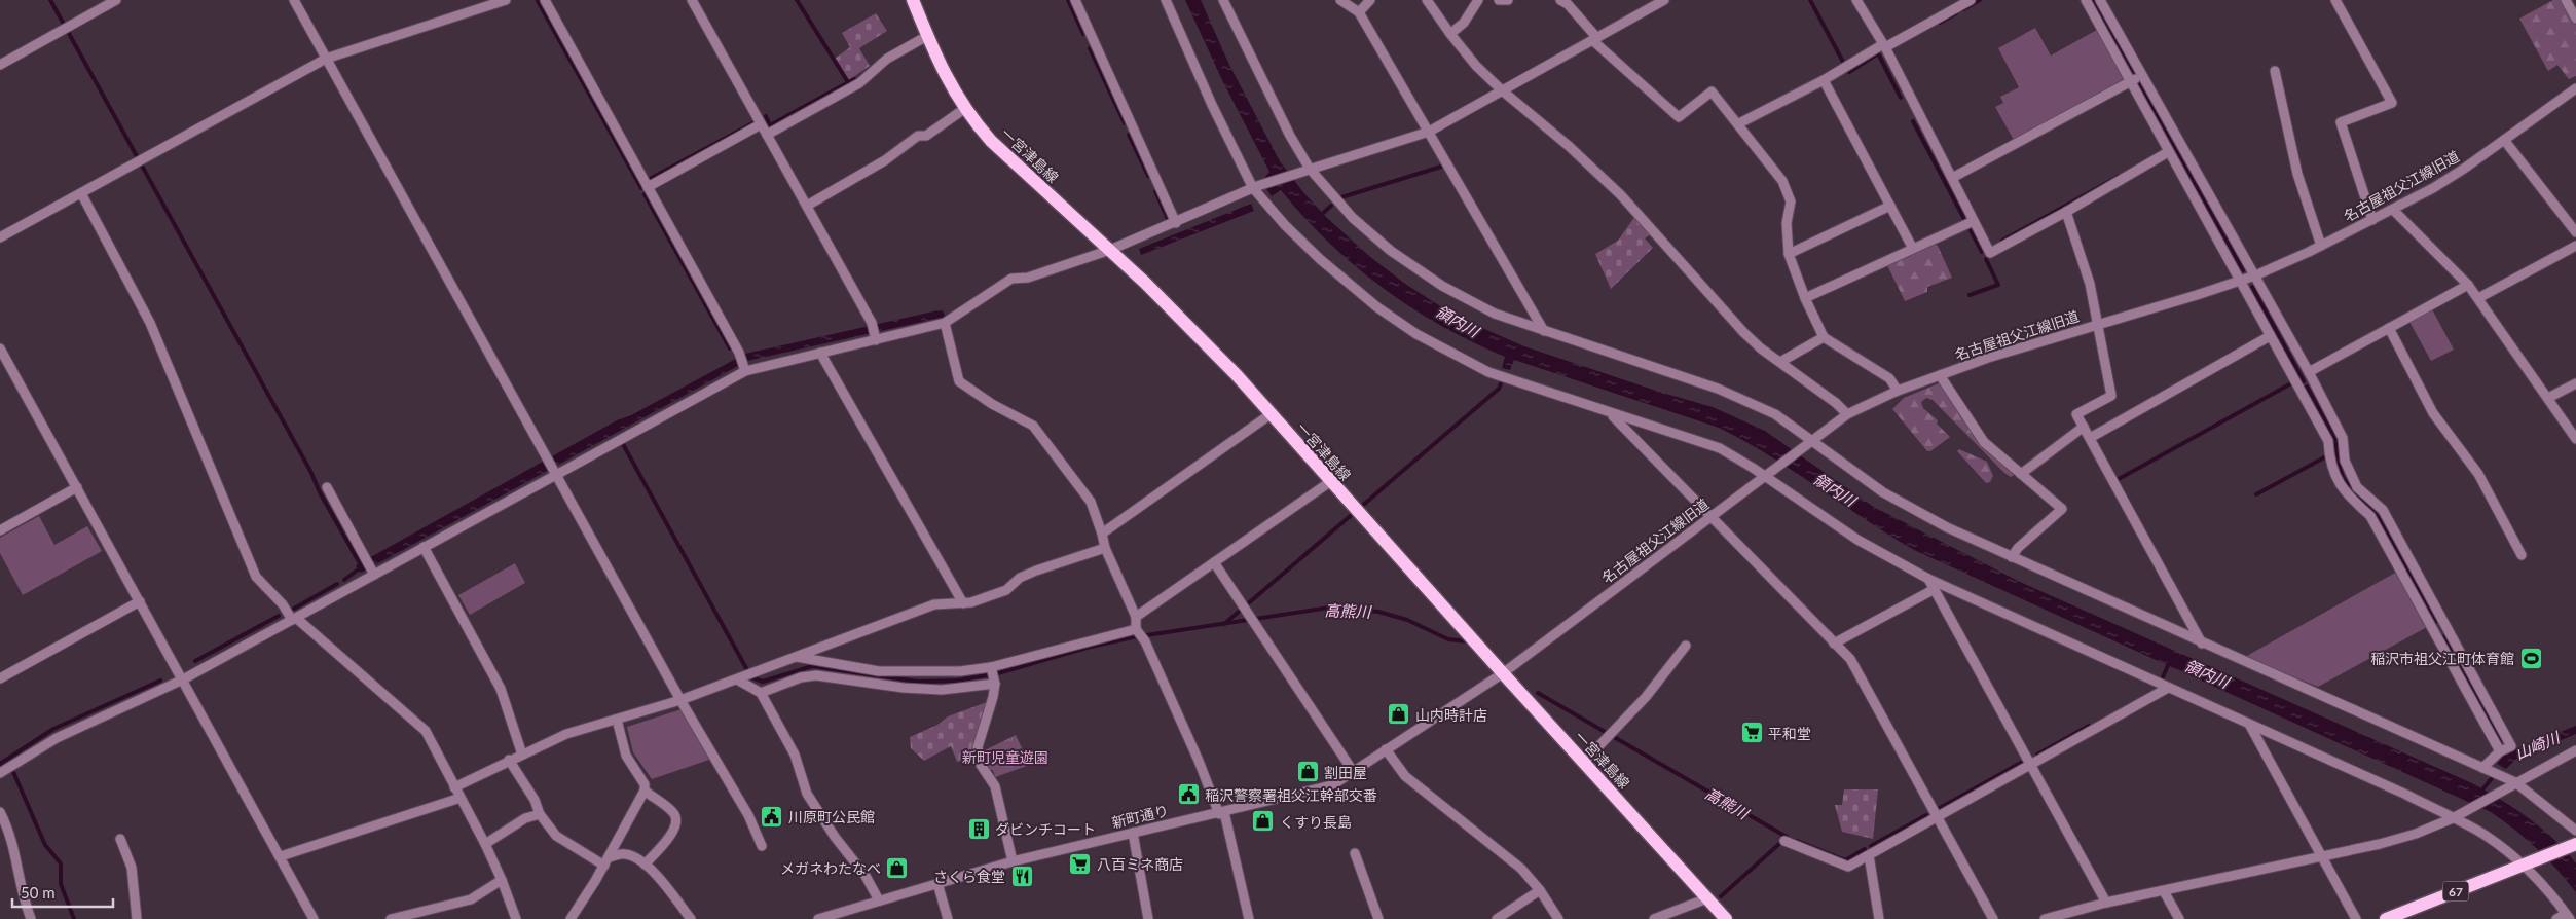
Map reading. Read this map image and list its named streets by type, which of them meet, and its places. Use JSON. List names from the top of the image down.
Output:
{
  "streets": {
    "main road": ["一宮津島線", "67"],
    "street": ["名古屋祖父江線旧道", "新町通り"]
  },
  "crossings": [
    ["一宮津島線", "名古屋祖父江線旧道"],
    ["一宮津島線", "新町通り"],
    ["名古屋祖父江線旧道", "新町通り"]
  ],
  "water": ["領内川", "高熊川", "山崎川"],
  "parks": ["新町児童遊園"],
  "places": {
    "sports": ["稲沢市祖父江町体育館"],
    "shop": [
      "山内時計店",
      "割田屋",
      "くすり長島",
      "メガネわたなべ"
    ],
    "supermarket": ["平和堂", "八百ミネ商店"],
    "public building": ["稲沢警察署祖父江幹部交番", "川原町公民館"],
    "building": ["ダビンチコート"],
    "restaurant": ["さくら食堂"]
  },
  "scale_bar": "50 m"
}
